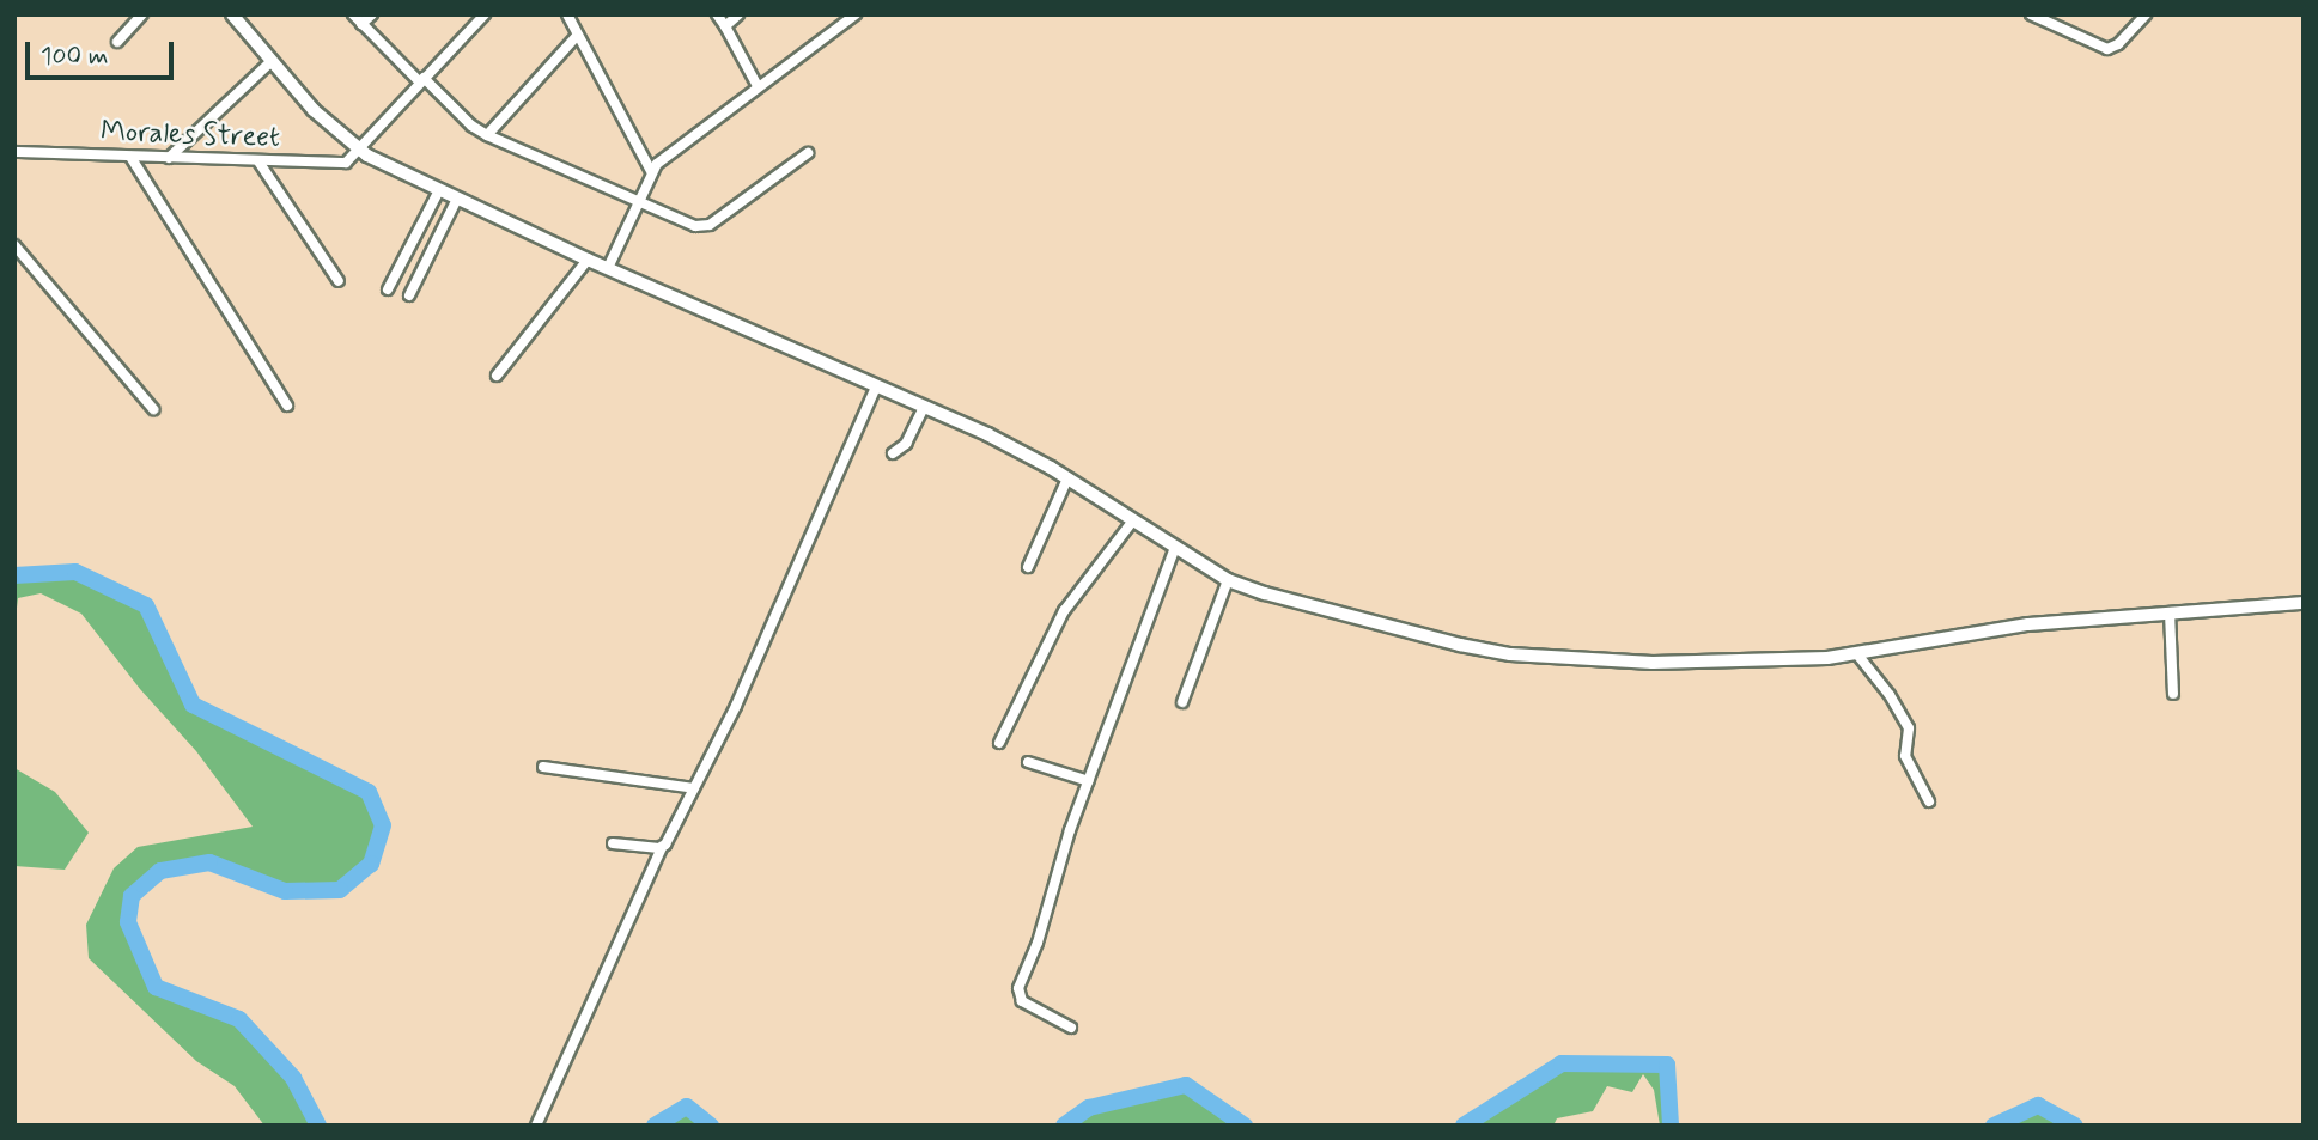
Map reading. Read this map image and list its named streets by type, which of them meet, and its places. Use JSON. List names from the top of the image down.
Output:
{
  "streets": {
    "street": ["Morales Street"]
  },
  "scale_bar": "100 m"
}
